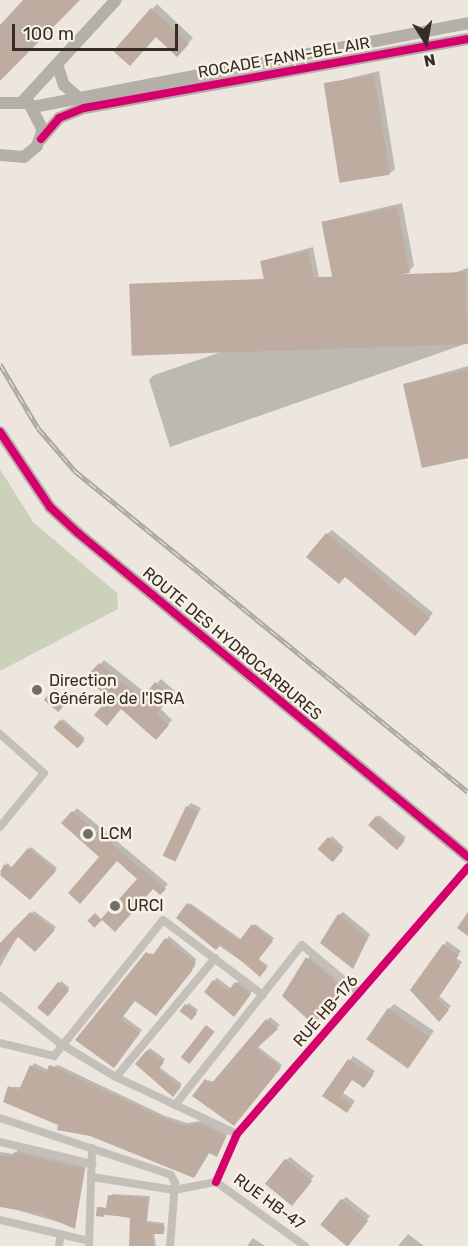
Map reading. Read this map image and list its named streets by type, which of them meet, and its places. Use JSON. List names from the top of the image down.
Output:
{
  "streets": {
    "street": [
      "ROCADE FANN-BEL AIR",
      "ROUTE DES HYDROCARBURES",
      "RUE HB-176",
      "RUE HB-47"
    ]
  },
  "crossings": [
    ["RUE HB-176", "RUE HB-47"]
  ],
  "places": ["Direction Générale de l'ISRA", "LCM", "URCI"],
  "scale_bar": "100 m",
  "north": "bottom"
}
